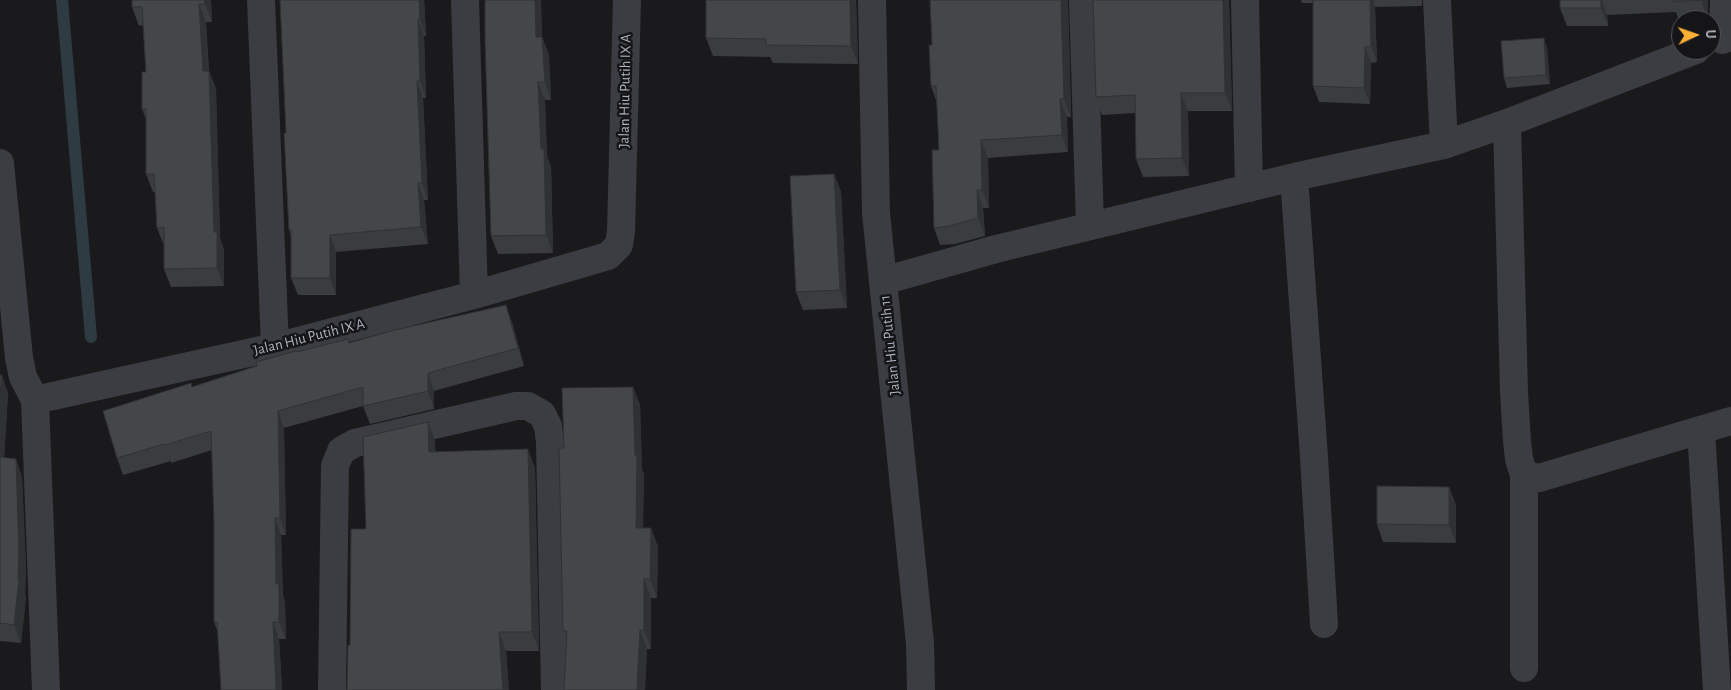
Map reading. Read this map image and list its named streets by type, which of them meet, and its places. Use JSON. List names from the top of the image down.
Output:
{
  "streets": {
    "street": ["Jalan Hiu Putih IX A", "Jalan Hiu Putih 11"]
  },
  "north": "right"
}
